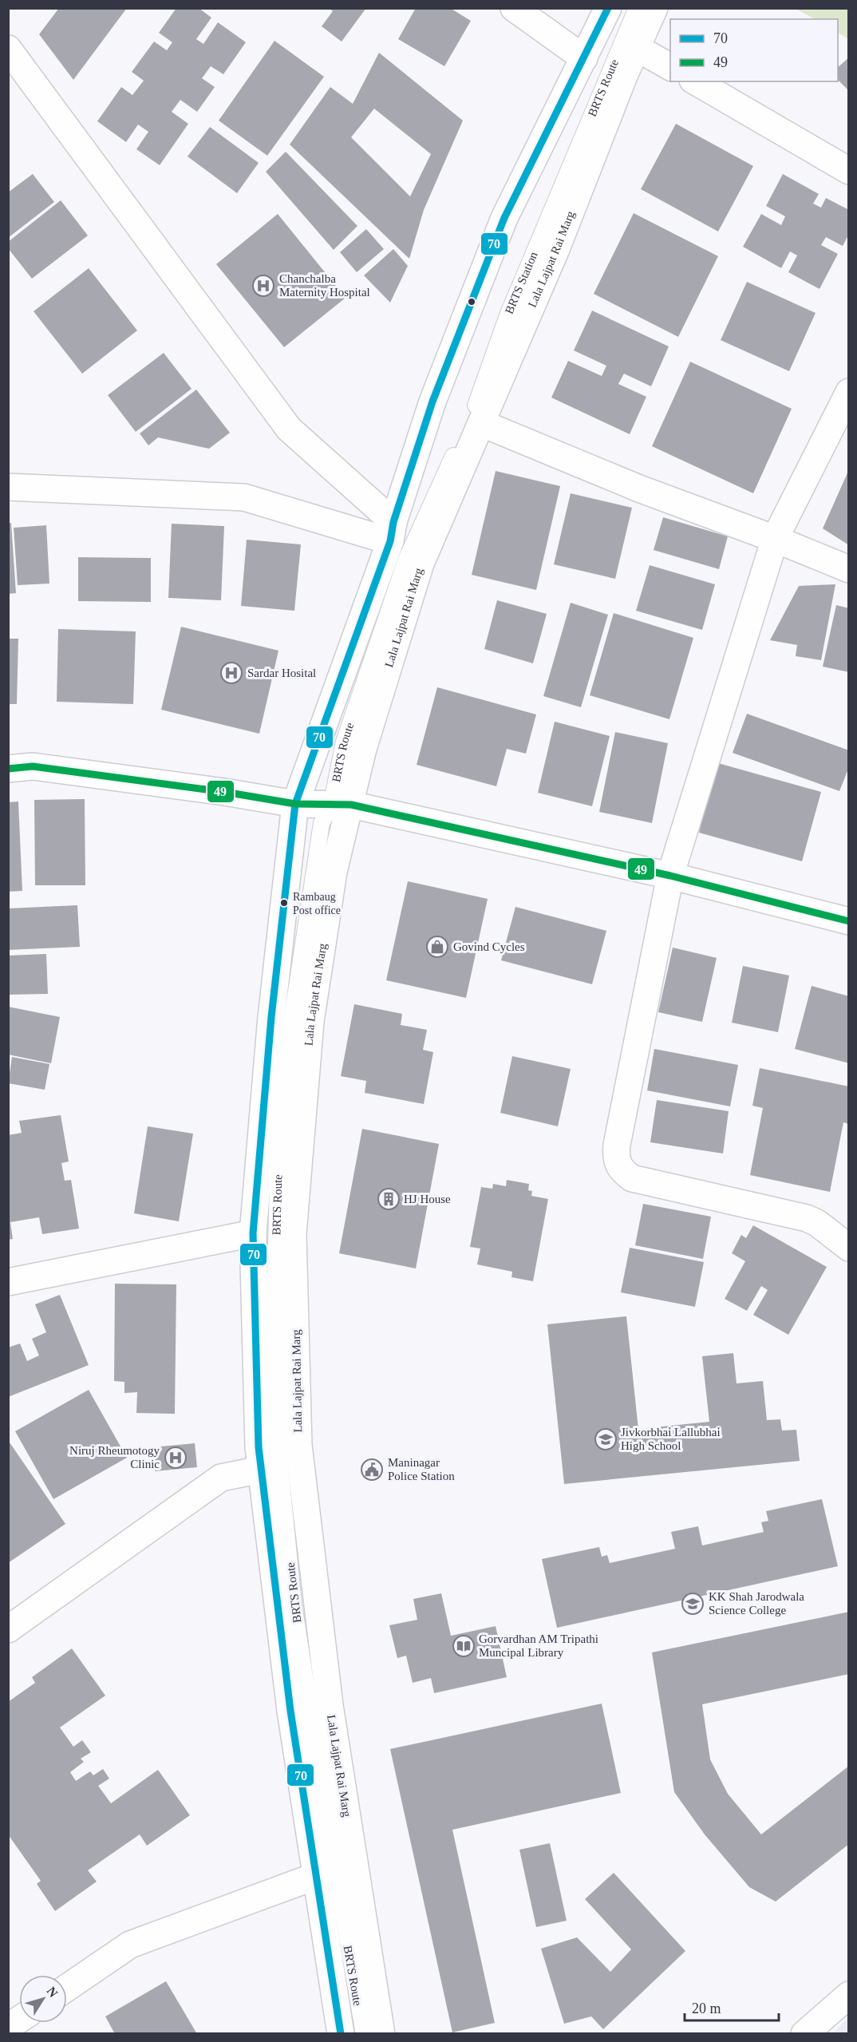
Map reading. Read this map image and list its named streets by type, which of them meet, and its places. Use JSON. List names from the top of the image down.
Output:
{
  "streets": {
    "street": ["Lala Lajpat Rai Marg"],
    "lane": ["BRTS Route", "BRTS Station"]
  },
  "crossings": [
    ["BRTS Route", "Lala Lajpat Rai Marg"],
    ["BRTS Route", "BRTS Station"],
    ["Lala Lajpat Rai Marg", "BRTS Station"]
  ],
  "places": {
    "hospital": ["Chanchalba Maternity Hospital", "Sardar Hosital", "Niruj Rheumotogy Clinic"],
    "other": ["Rambaug Post office"],
    "shop": ["Govind Cycles"],
    "building": ["HJ House"],
    "school or university": ["Jivkorbhai Lallubhai High School", "KK Shah Jarodwala Science College"],
    "public building": ["Maninagar Police Station"],
    "library": ["Gorvardhan AM Tripathi Muncipal Library"]
  },
  "lines": ["transit line 70", "transit line 49"],
  "legend": ["70", "49"],
  "scale_bar": "20 m",
  "north": "top right"
}
